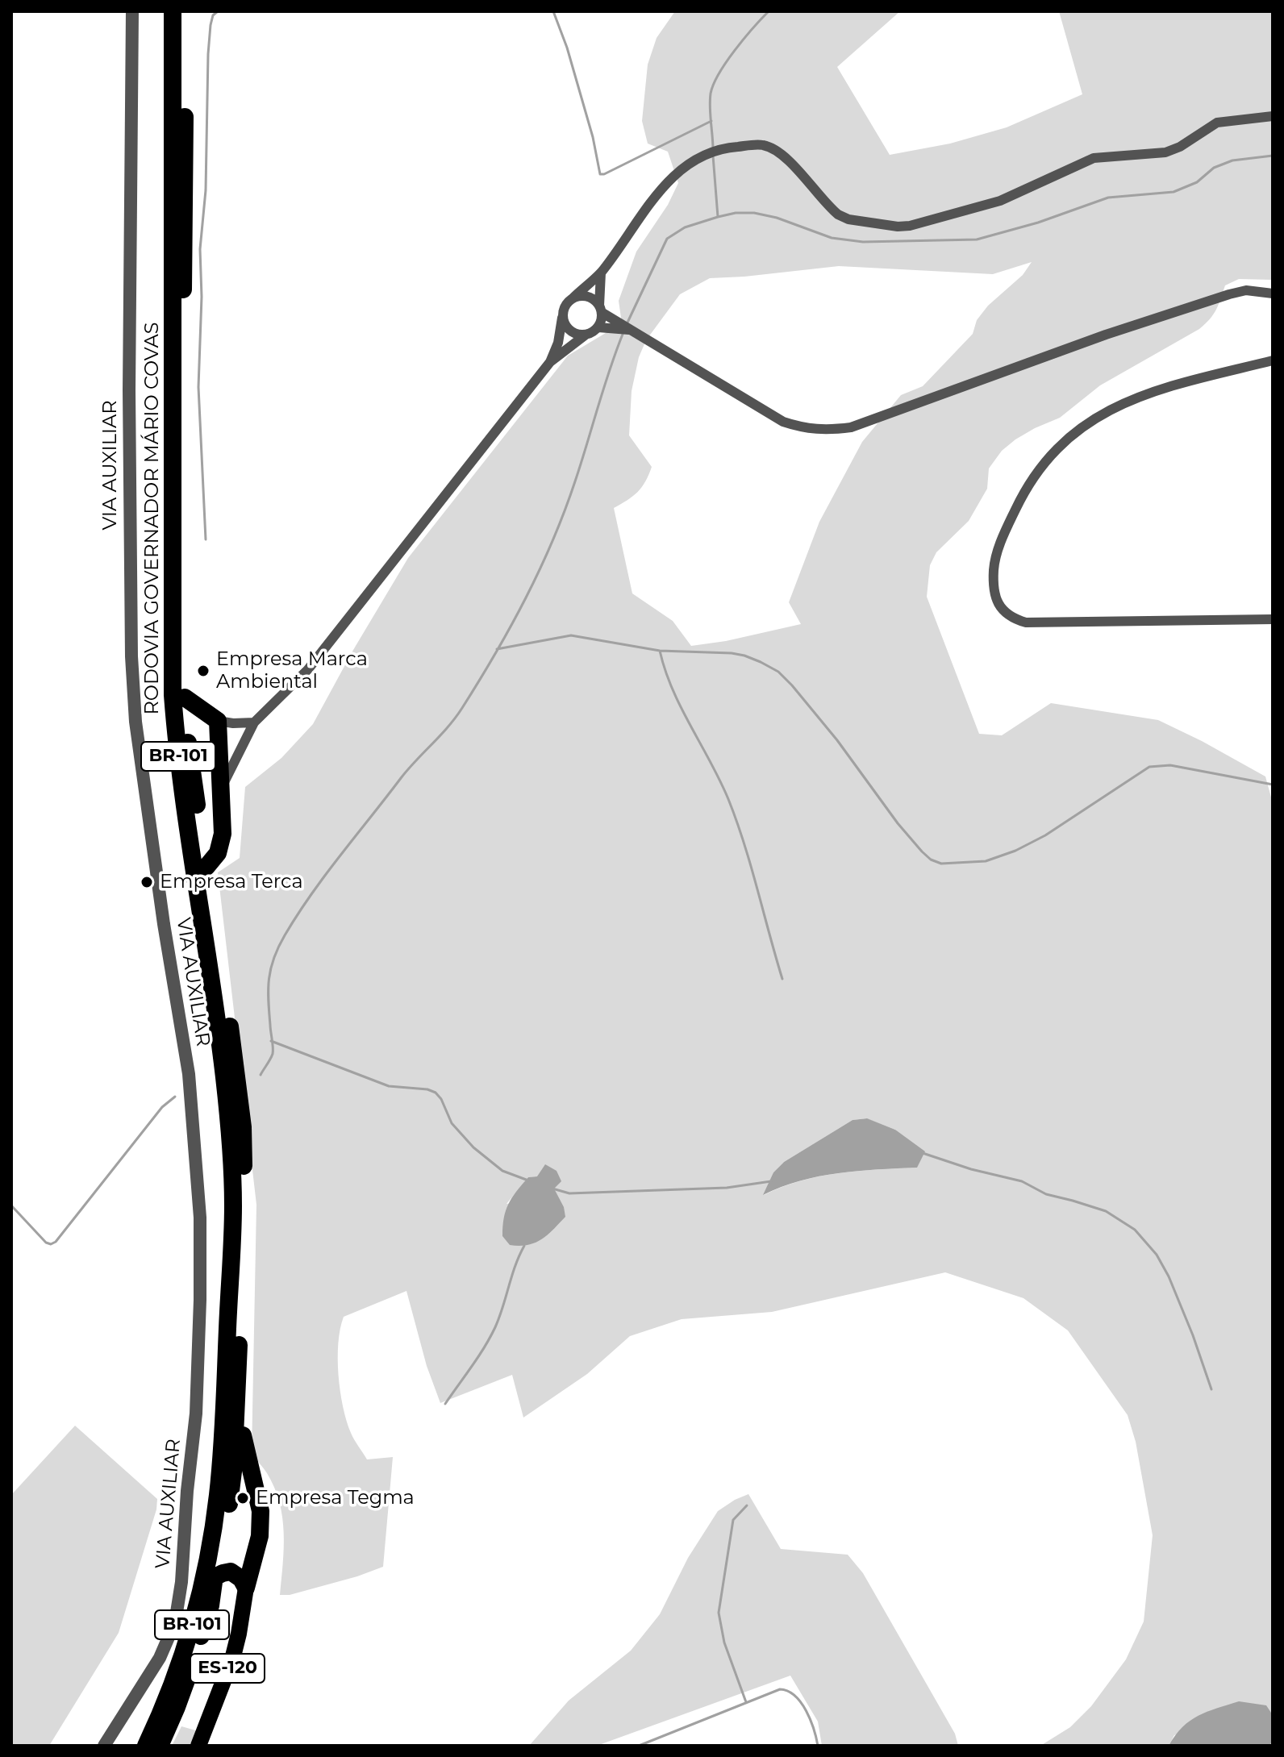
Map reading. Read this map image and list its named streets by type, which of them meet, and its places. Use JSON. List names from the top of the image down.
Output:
{
  "streets": {
    "highway": ["RODOVIA GOVERNADOR MÁRIO COVAS", "BR-101"],
    "main road": ["ES-120"],
    "street": ["VIA AUXILIAR"]
  },
  "places": ["Empresa Marca Ambiental", "Empresa Terca", "Empresa Tegma"]
}
